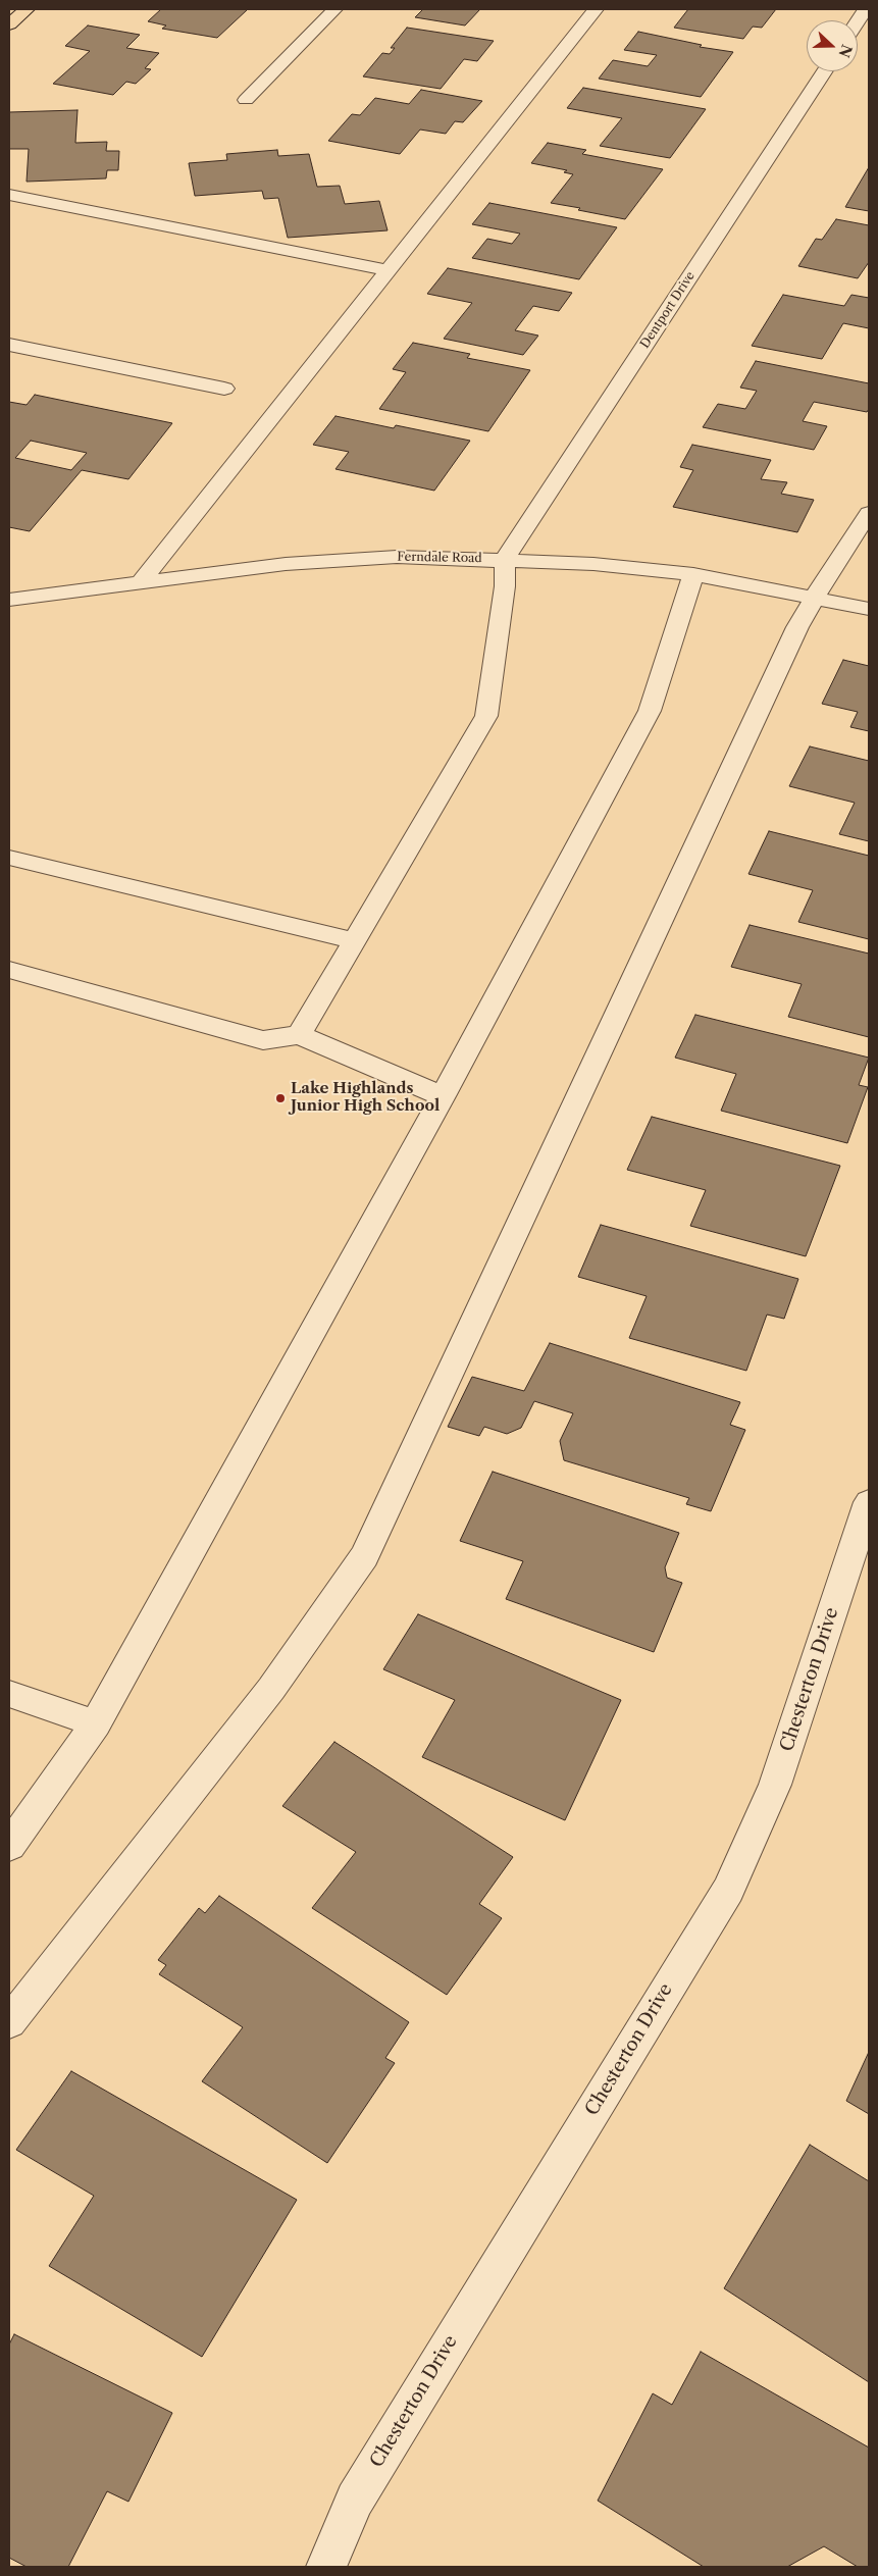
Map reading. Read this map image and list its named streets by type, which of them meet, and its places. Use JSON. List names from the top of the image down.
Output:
{
  "streets": {
    "street": ["Dentport Drive", "Ferndale Road", "Chesterton Drive"]
  },
  "crossings": [
    ["Dentport Drive", "Ferndale Road"]
  ],
  "places": ["Lake Highlands Junior High School"],
  "north": "right"
}
